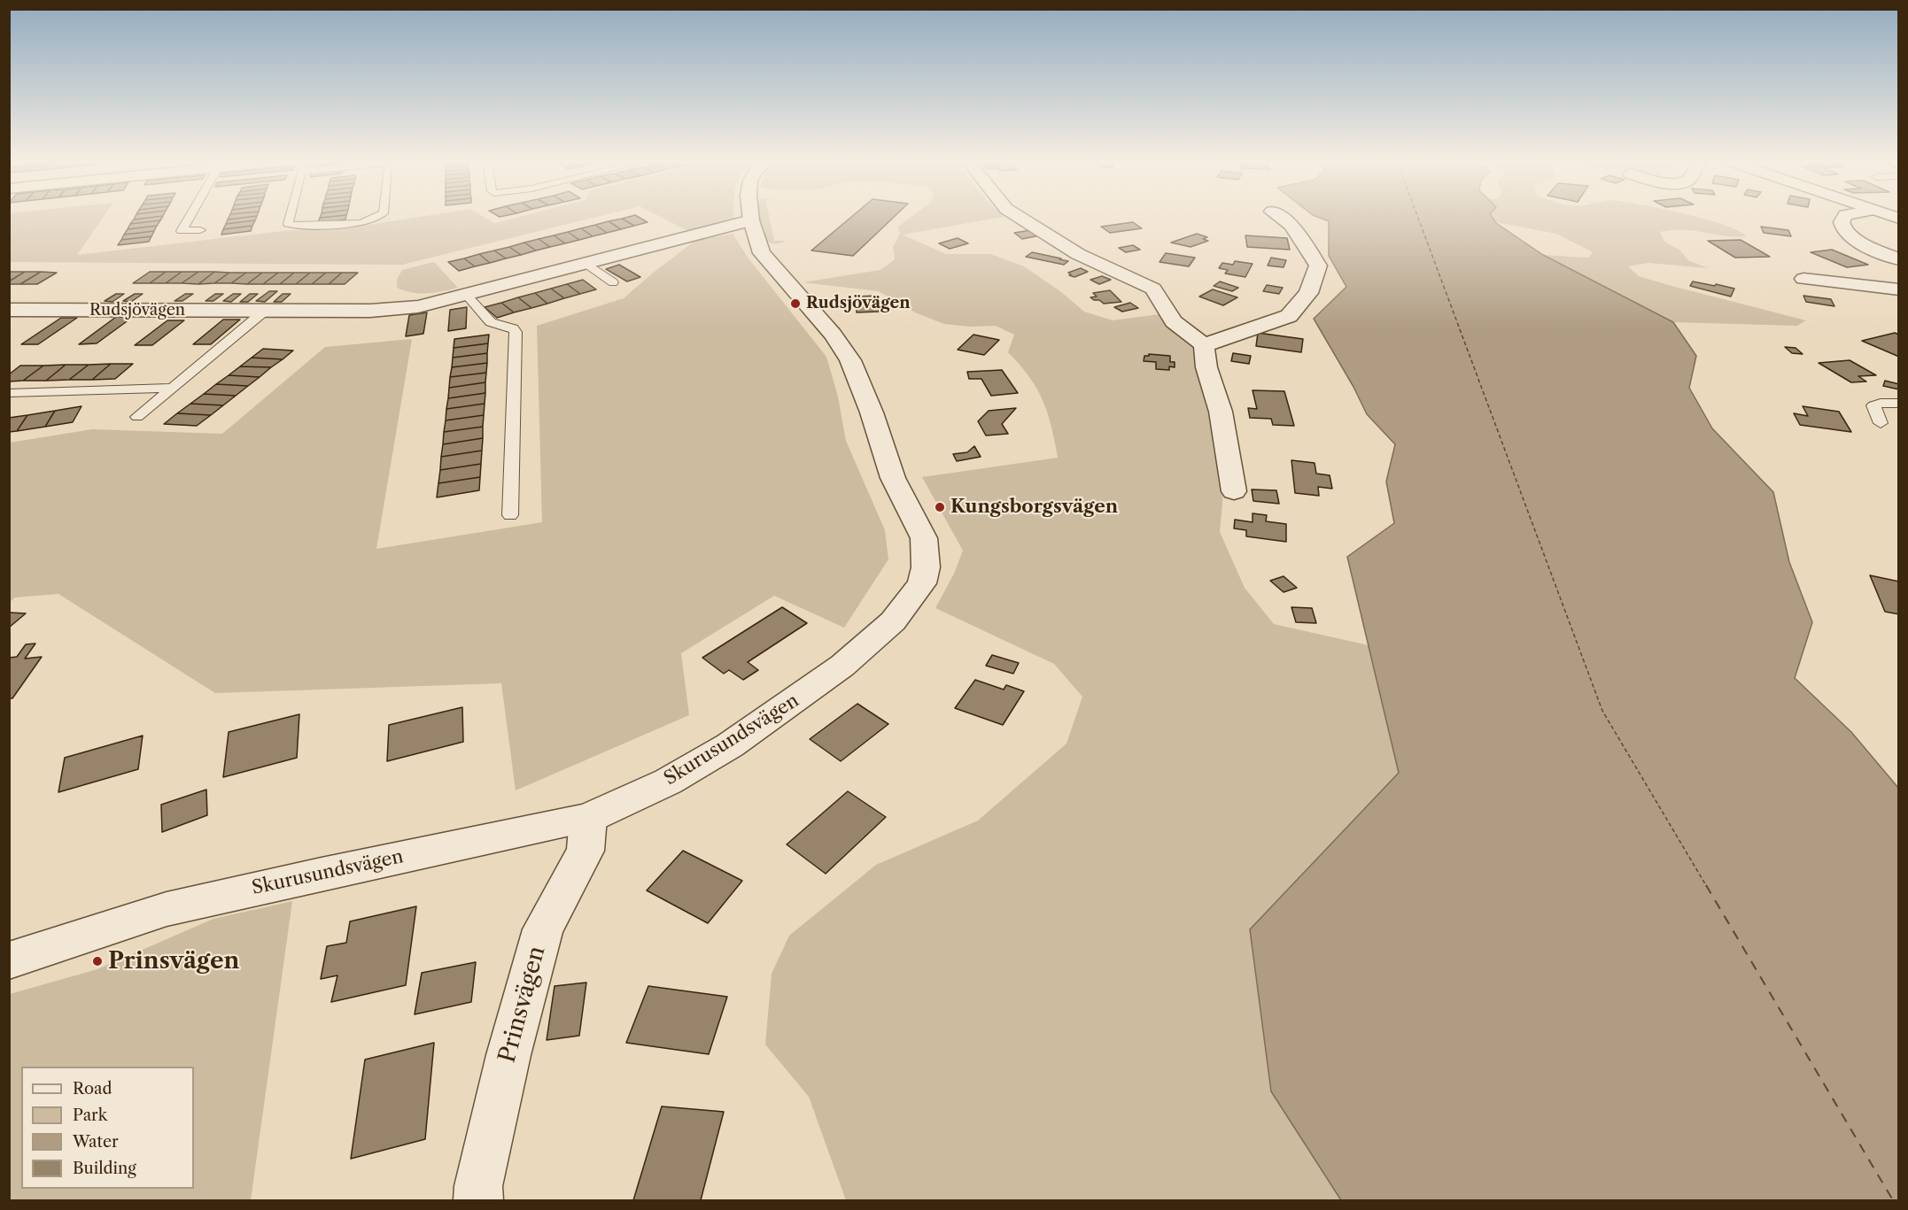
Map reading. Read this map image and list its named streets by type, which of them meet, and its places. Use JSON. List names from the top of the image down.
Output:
{
  "streets": {
    "street": ["Rudsjövägen", "Skurusundsvägen", "Prinsvägen"]
  },
  "crossings": [
    ["Rudsjövägen", "Skurusundsvägen"],
    ["Skurusundsvägen", "Prinsvägen"]
  ],
  "places": ["Rudsjövägen", "Kungsborgsvägen", "Prinsvägen"],
  "legend": [
    "Road",
    "Park",
    "Water",
    "Building"
  ]
}
